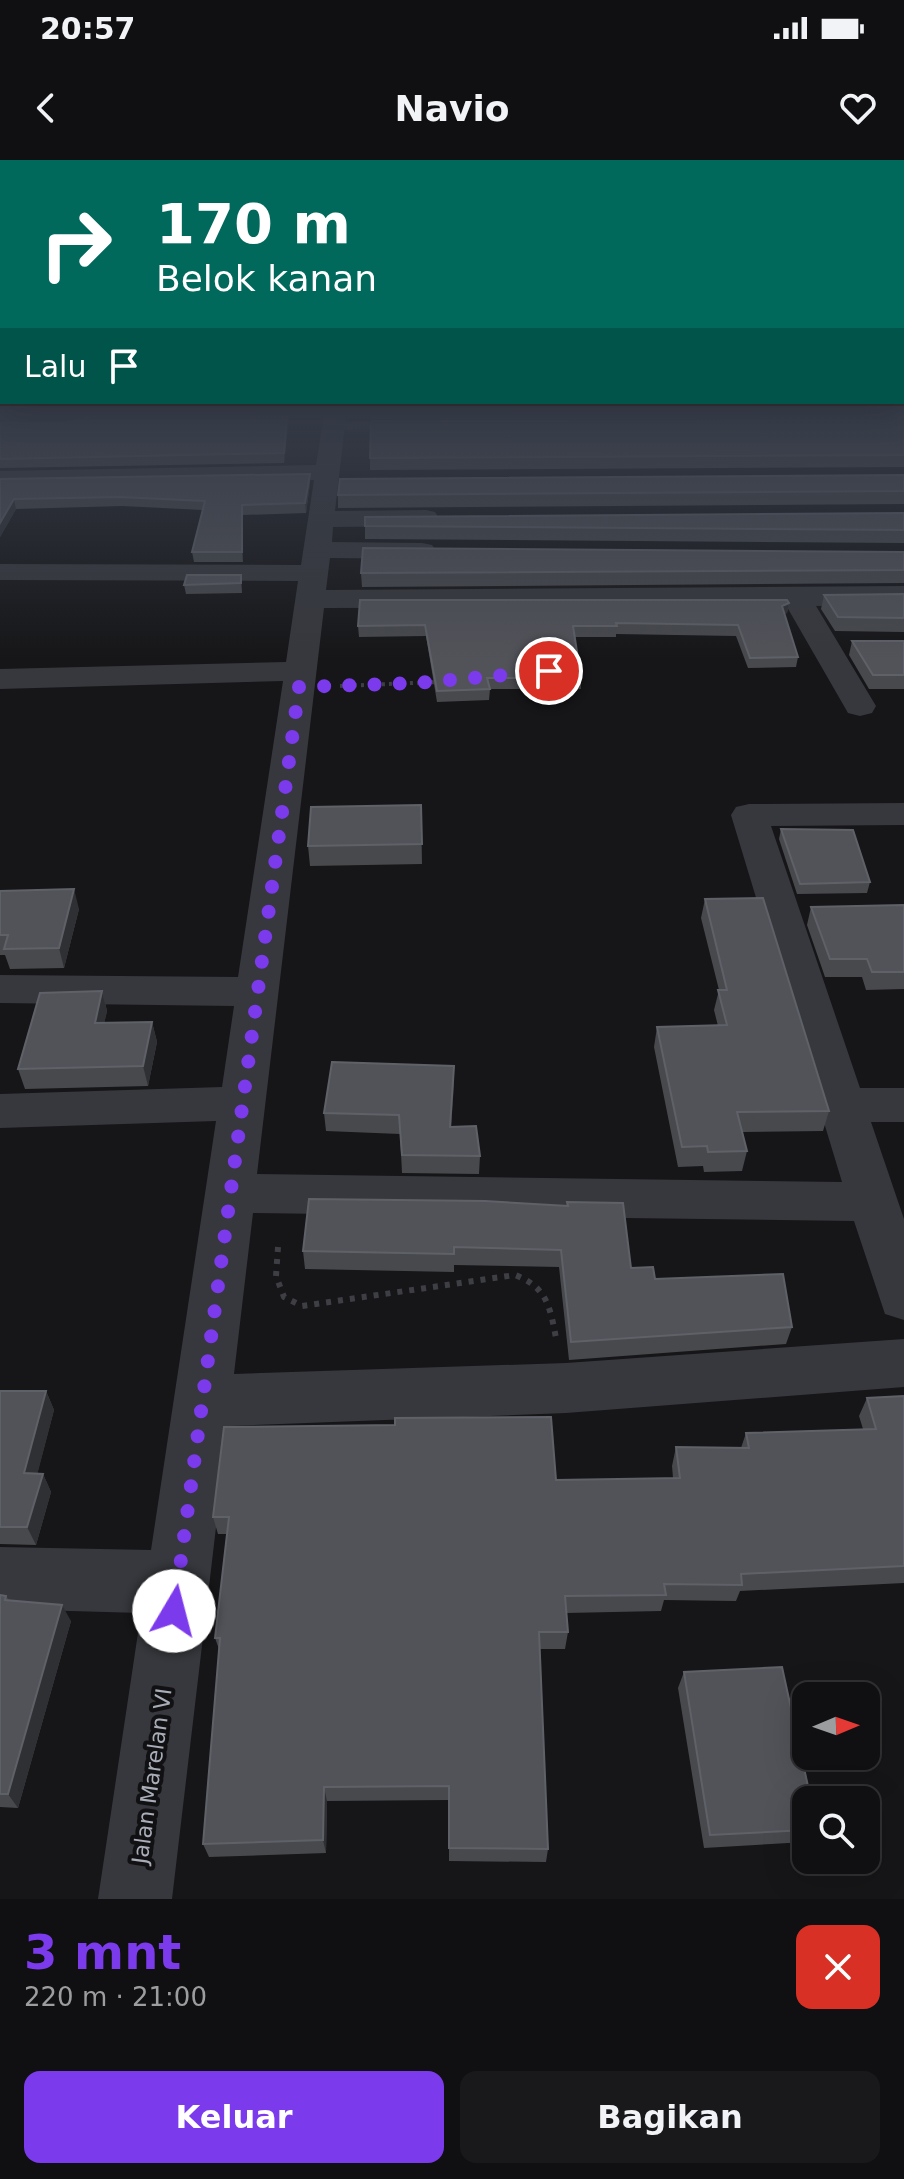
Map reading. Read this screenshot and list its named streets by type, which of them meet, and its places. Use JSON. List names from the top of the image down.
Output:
{
  "streets": {
    "street": ["Jalan Marelan VI"]
  },
  "north": "right",
  "page": {
    "status": "20:57",
    "header": "Navio",
    "turn": ["170 m", "Belok kanan"],
    "then": "Lalu",
    "heading": ["3 mnt", "220 m · 21:00"],
    "buttons": ["Keluar", "Bagikan"]
  }
}
